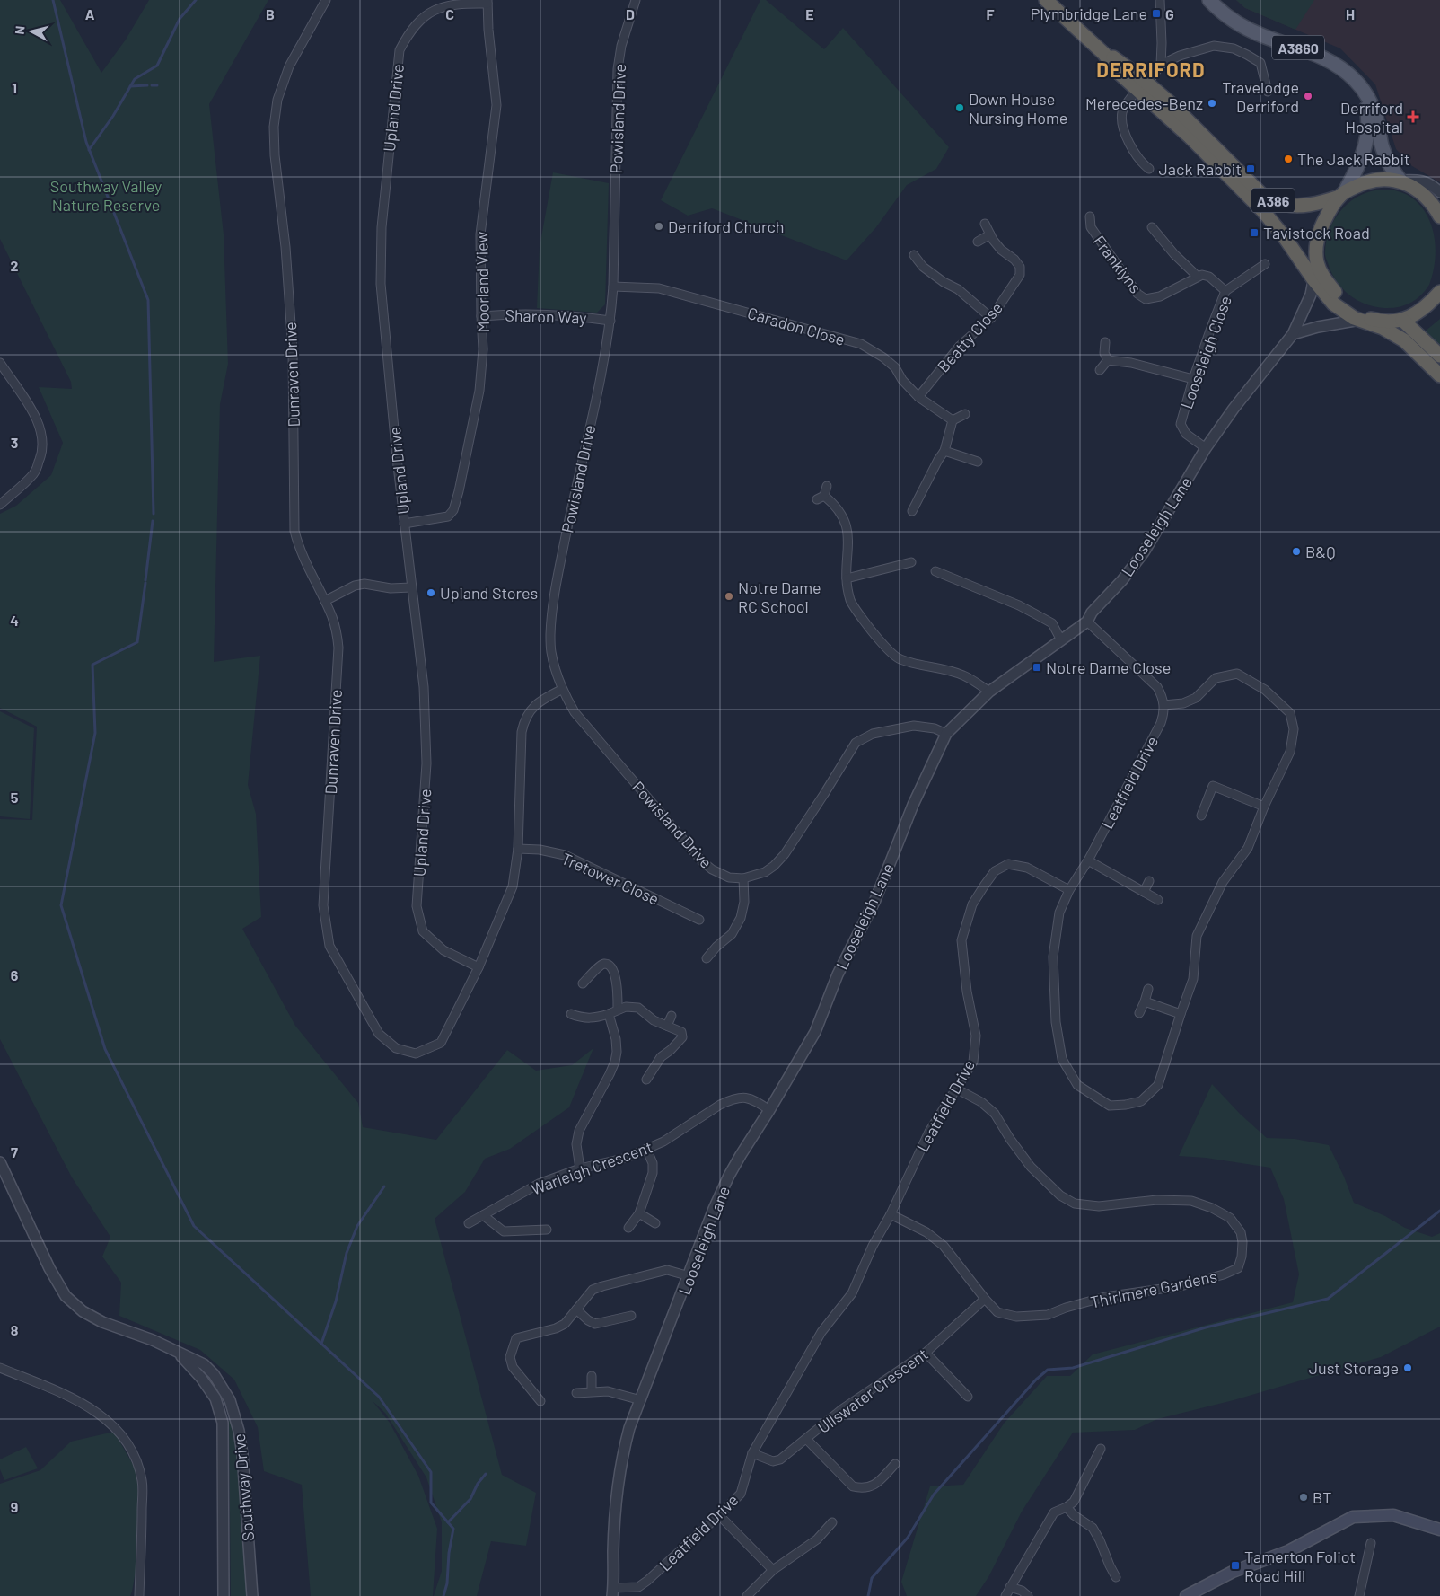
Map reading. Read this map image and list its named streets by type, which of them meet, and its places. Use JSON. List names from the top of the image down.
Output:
{
  "streets": {
    "highway": ["A386"],
    "main road": ["A3860"],
    "street": [
      "Upland Drive",
      "Powisland Drive",
      "Franklyns",
      "Moorland View",
      "Sharon Way",
      "Caradon Close",
      "Beatty Close",
      "Looseleigh Close",
      "Dunraven Drive",
      "Looseleigh Lane",
      "Leatfield Drive",
      "Tretower Close",
      "Warleigh Crescent",
      "Thirlmere Gardens",
      "Ullswater Crescent",
      "Southway Drive"
    ]
  },
  "crossings": [
    ["A3860", "A386"],
    ["Upland Drive", "Moorland View"],
    ["Upland Drive", "Dunraven Drive"],
    ["Powisland Drive", "Sharon Way"],
    ["Powisland Drive", "Caradon Close"],
    ["Powisland Drive", "Dunraven Drive"],
    ["Powisland Drive", "Looseleigh Lane"],
    ["A386", "Looseleigh Lane"],
    ["Moorland View", "Sharon Way"],
    ["Caradon Close", "Beatty Close"],
    ["Looseleigh Close", "Looseleigh Lane"],
    ["Dunraven Drive", "Tretower Close"],
    ["Looseleigh Lane", "Leatfield Drive"],
    ["Looseleigh Lane", "Warleigh Crescent"],
    ["Leatfield Drive", "Thirlmere Gardens"],
    ["Leatfield Drive", "Ullswater Crescent"],
    ["Thirlmere Gardens", "Ullswater Crescent"]
  ],
  "districts": ["DERRIFORD"],
  "parks": ["Southway Valley Nature Reserve"],
  "places": {
    "transit": [
      "Plymbridge Lane",
      "Jack Rabbit",
      "Tavistock Road",
      "Notre Dame Close",
      "Tamerton Foliot Road Hill"
    ],
    "other": [
      "Travelodge Derriford",
      "Merecedes-Benz",
      "Down House Nursing Home",
      "The Jack Rabbit",
      "Derriford Church",
      "B&Q",
      "Upland Stores",
      "Notre Dame RC School",
      "Just Storage",
      "BT"
    ],
    "health": ["Derriford Hospital"]
  },
  "north": "left",
  "grid": {
    "columns": [
      "A",
      "B",
      "C",
      "D",
      "E",
      "F",
      "G",
      "H"
    ],
    "rows": [
      "1",
      "2",
      "3",
      "4",
      "5",
      "6",
      "7",
      "8",
      "9"
    ]
  }
}
